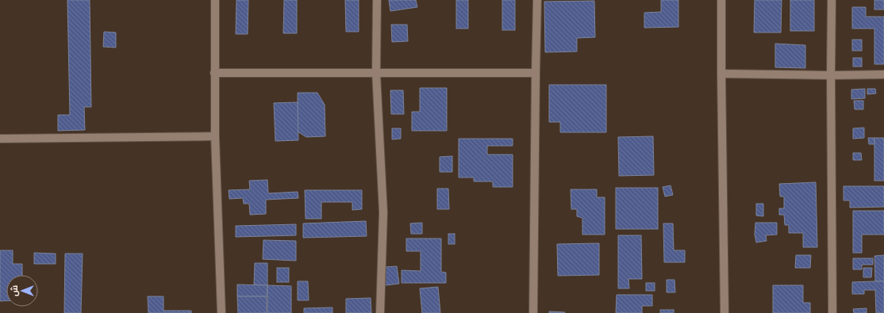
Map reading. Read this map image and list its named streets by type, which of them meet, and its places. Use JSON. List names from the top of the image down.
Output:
{
  "north": "left"
}
